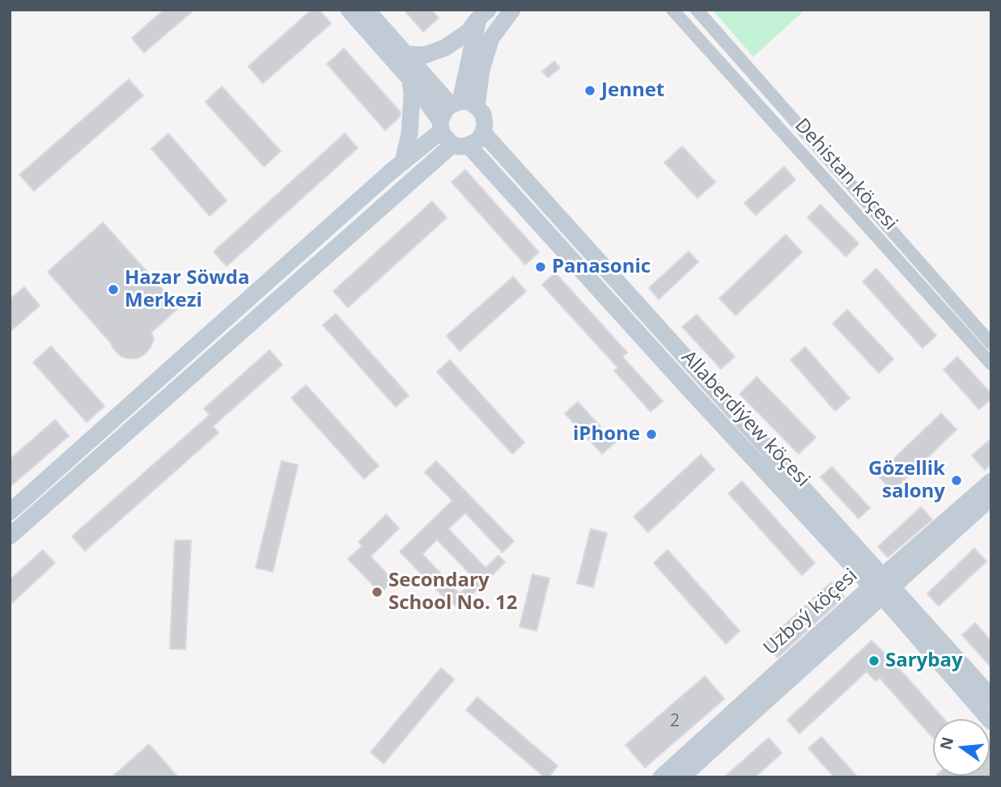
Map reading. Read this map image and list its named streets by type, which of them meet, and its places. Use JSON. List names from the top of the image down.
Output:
{
  "streets": {
    "street": ["Dehistan köçesi", "Allaberdiýew köçesi", "Uzboý köçesi"]
  },
  "crossings": [
    ["Allaberdiýew köçesi", "Uzboý köçesi"]
  ],
  "places": [
    "Jennet",
    "Panasonic",
    "Hazar Söwda Merkezi",
    "iPhone",
    "Gözellik salony",
    "Secondary School No. 12",
    "Sarybay"
  ],
  "house_numbers": ["2"],
  "north": "left"
}
